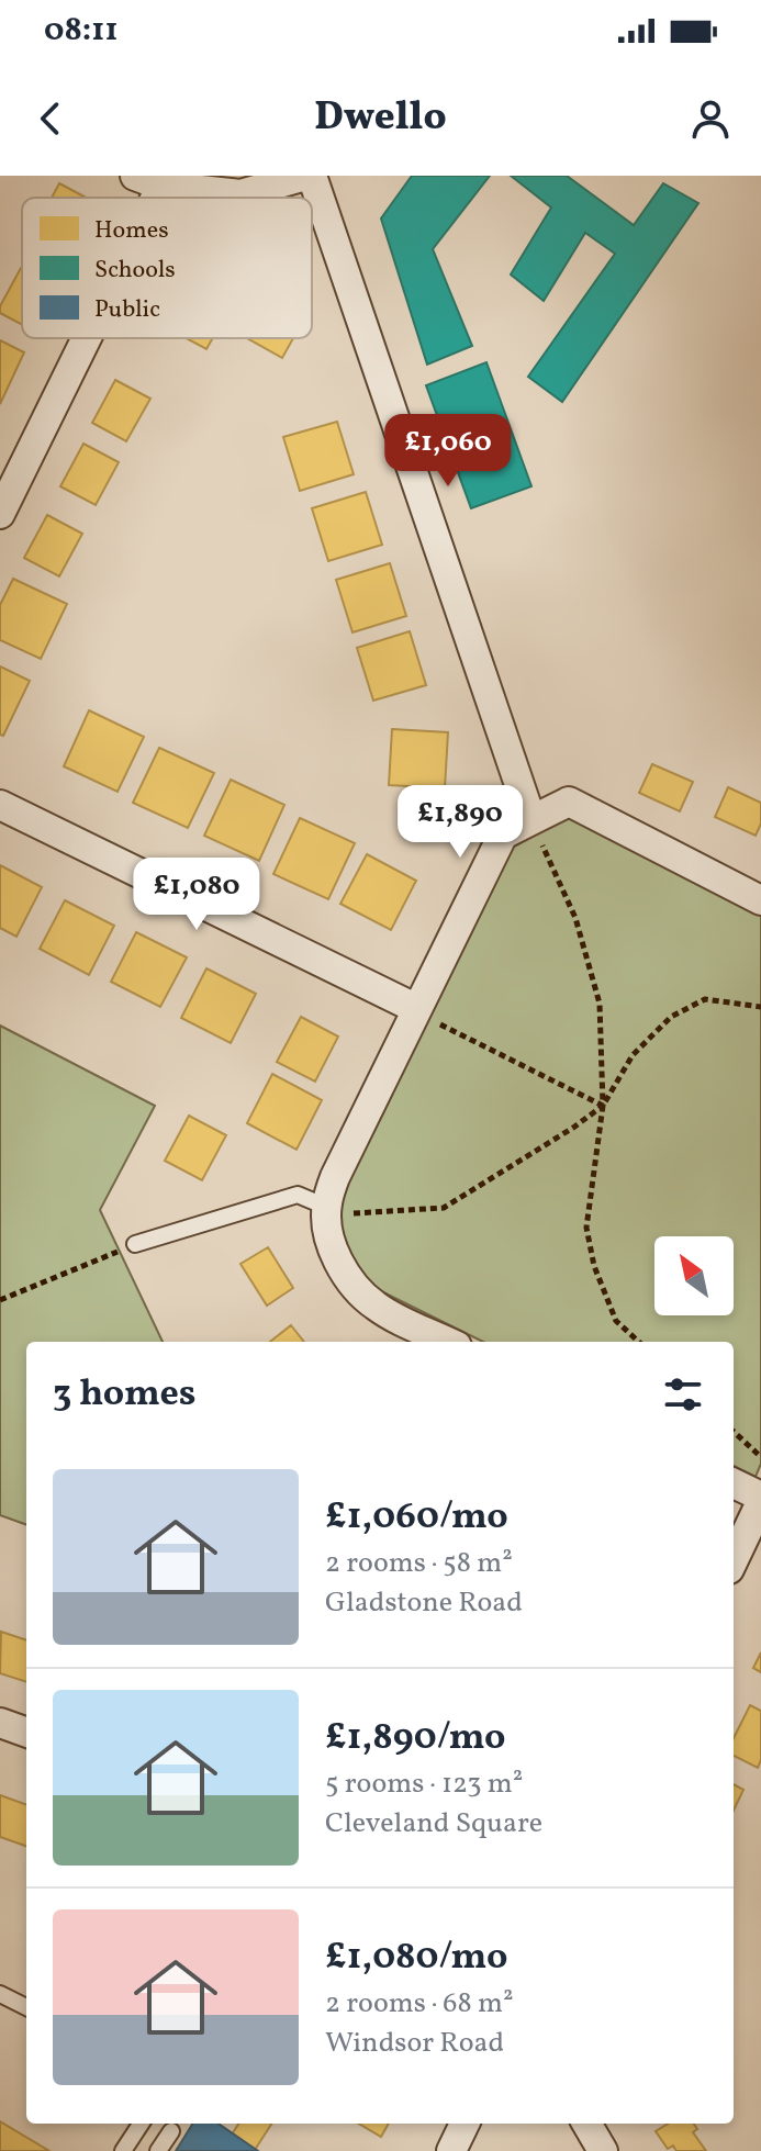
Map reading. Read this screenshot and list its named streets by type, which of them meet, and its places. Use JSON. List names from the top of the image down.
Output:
{
  "legend": ["Homes", "Schools", "Public"],
  "north": "top left",
  "page": {
    "status": "08:11",
    "header": "Dwello",
    "price": ["£1,060", "£1,890", "£1,080"],
    "heading": "3 homes",
    "list": [
      {
        "name": "£1,060/mo",
        "note": "2 rooms · 58 m² · Gladstone Road"
      },
      {
        "name": "£1,890/mo",
        "note": "5 rooms · 123 m² · Cleveland Square"
      },
      {
        "name": "£1,080/mo",
        "note": "2 rooms · 68 m² · Windsor Road"
      }
    ]
  }
}
